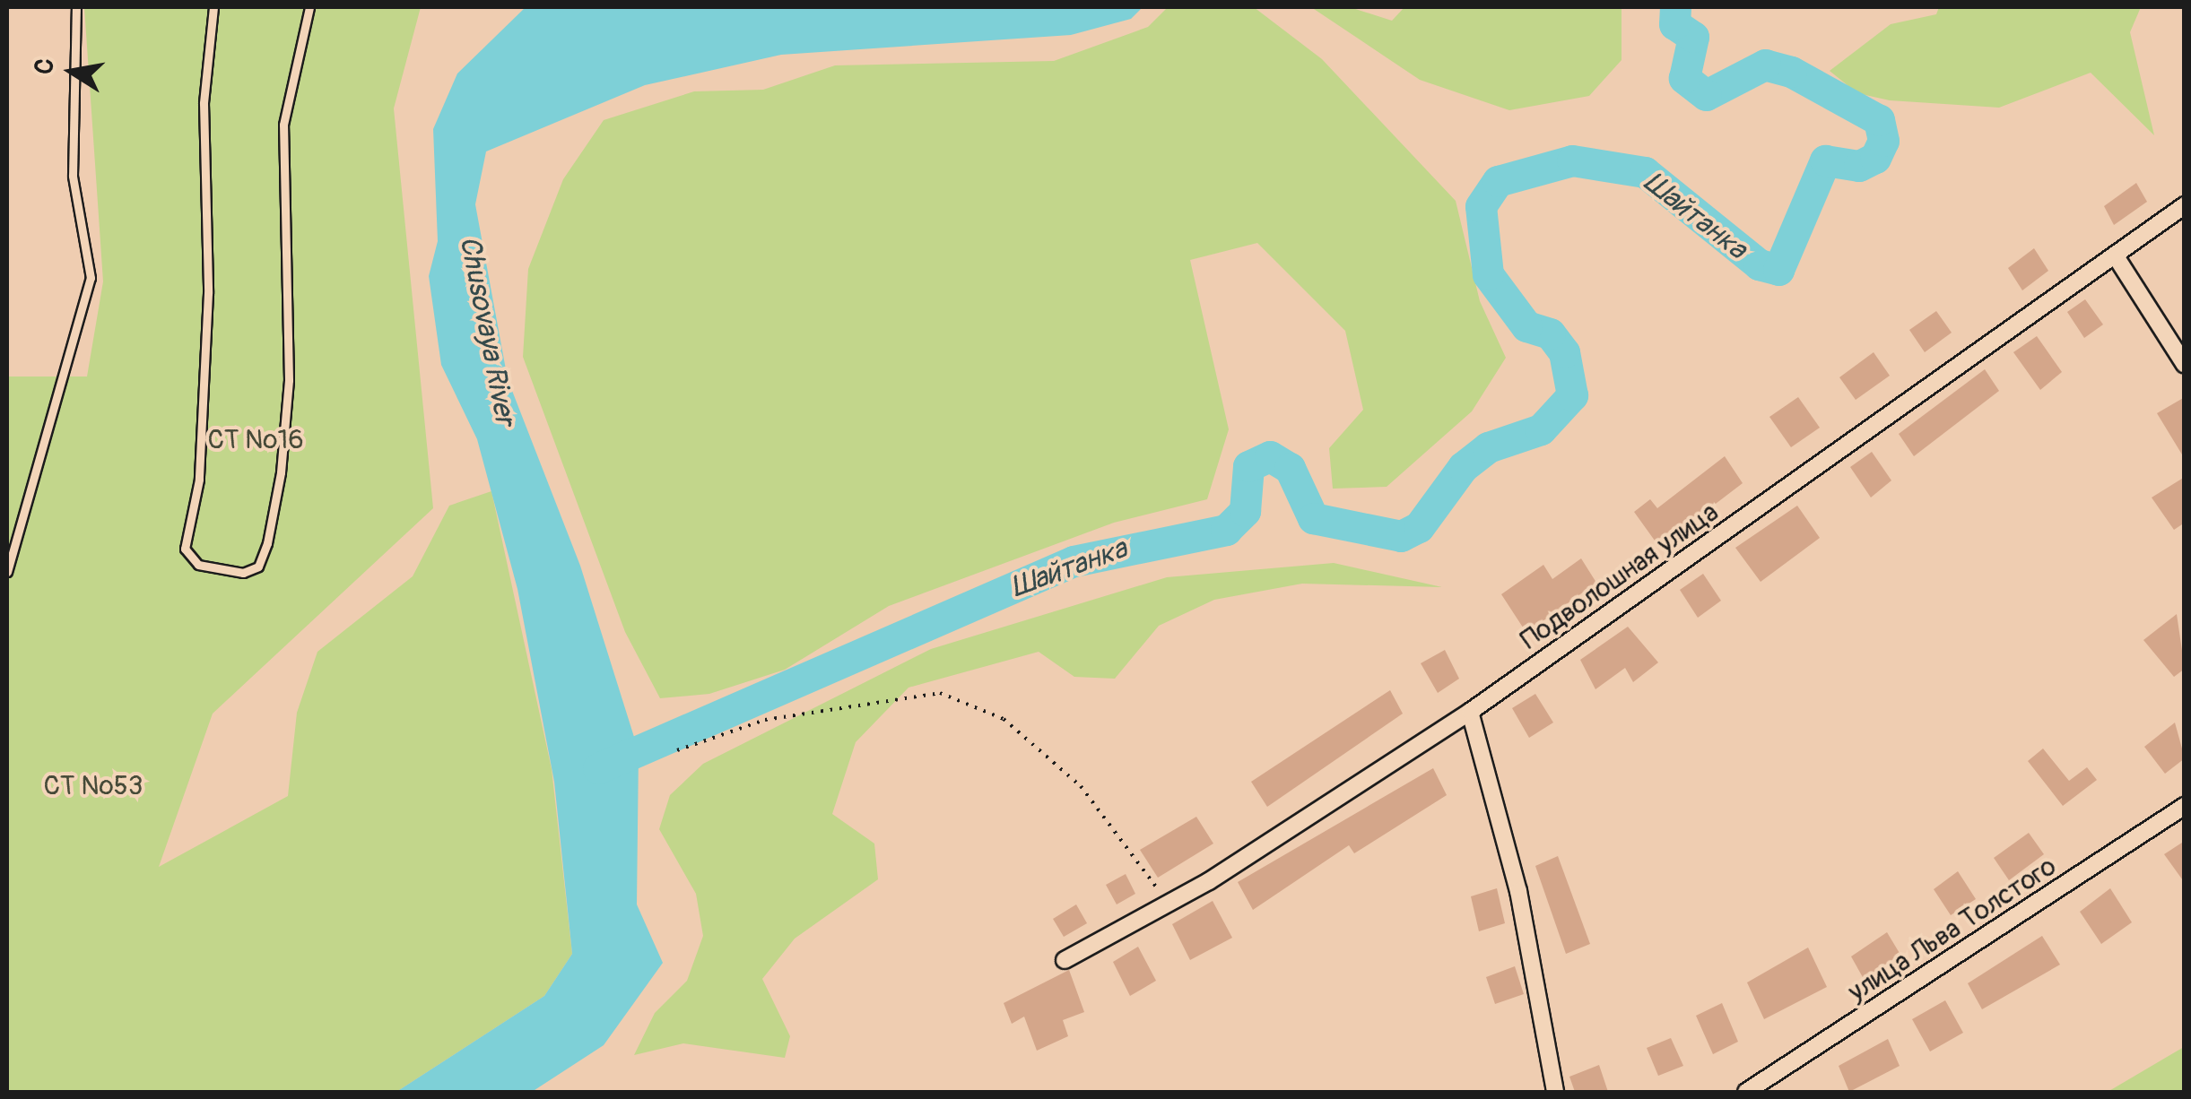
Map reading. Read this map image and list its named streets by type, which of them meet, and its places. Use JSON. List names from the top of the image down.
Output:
{
  "streets": {
    "street": ["Подволошная улица", "улица Льва Толстого"]
  },
  "water": ["Шайтанка", "Chusovaya River"],
  "parks": ["СТ №16", "СТ №53"],
  "north": "left"
}
